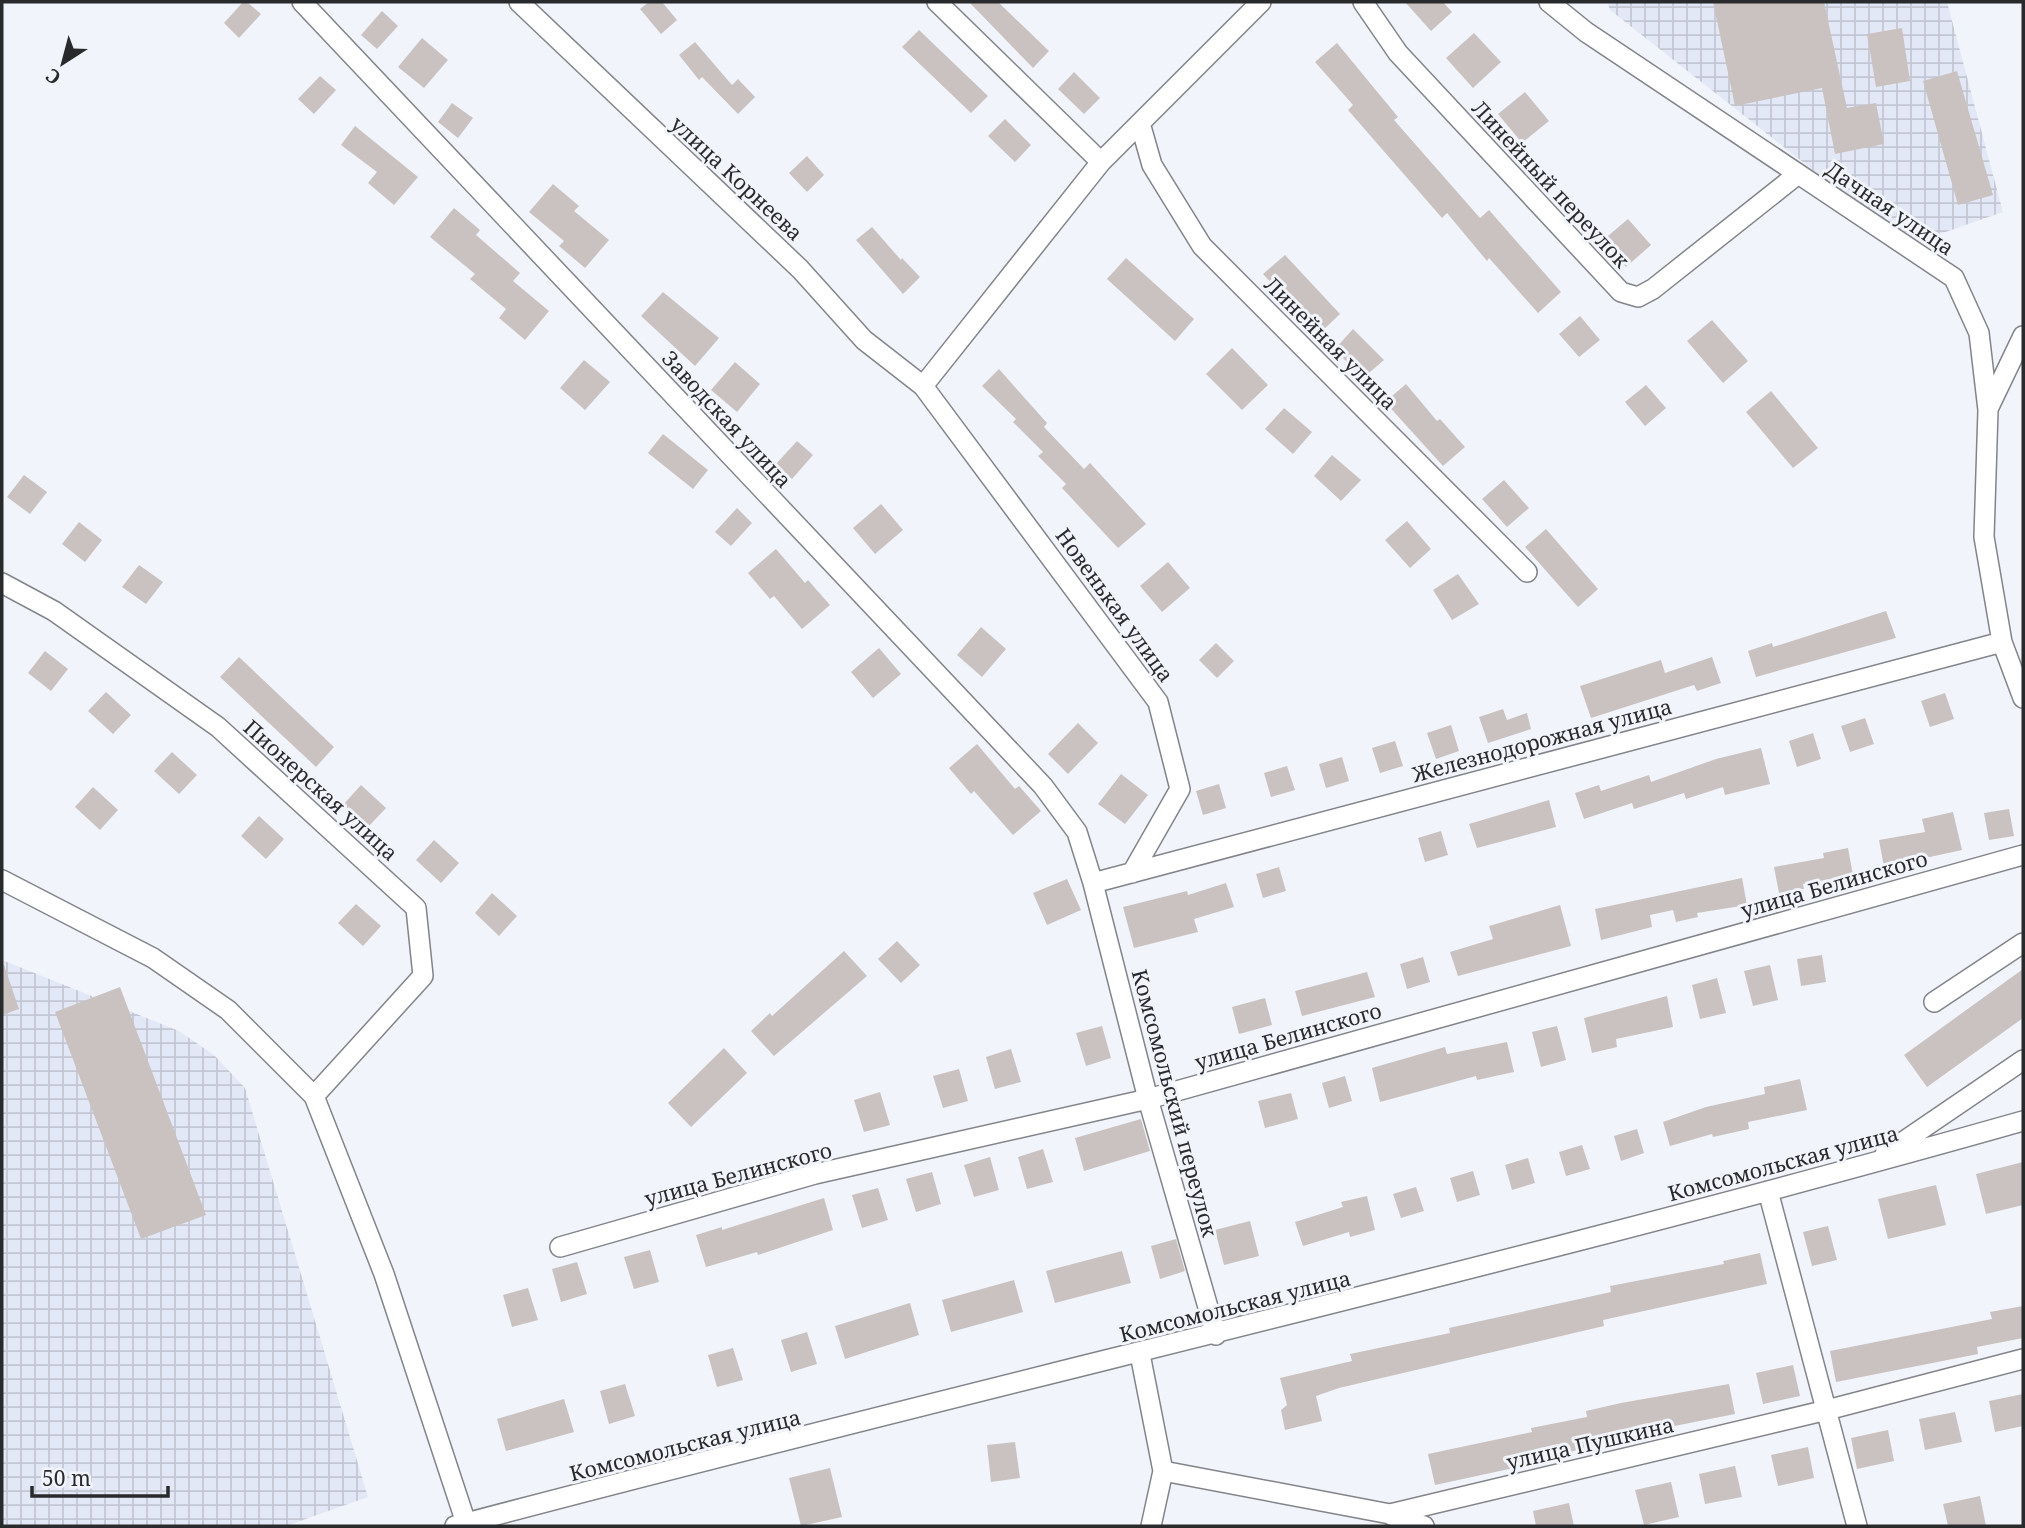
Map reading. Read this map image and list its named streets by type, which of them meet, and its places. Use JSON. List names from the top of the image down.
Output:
{
  "streets": {
    "street": [
      "улица Корнеева",
      "Линейный переулок",
      "Дачная улица",
      "Линейная улица",
      "Заводская улица",
      "Новенькая улица",
      "Железнодорожная улица",
      "Пионерская улица",
      "улица Белинского",
      "Комсомольский переулок",
      "Комсомольская улица",
      "улица Пушкина"
    ]
  },
  "crossings": [
    ["улица Корнеева", "Новенькая улица"],
    ["Линейный переулок", "Дачная улица"],
    ["Дачная улица", "Железнодорожная улица"],
    ["Заводская улица", "Железнодорожная улица"],
    ["Заводская улица", "Комсомольский переулок"],
    ["Новенькая улица", "Железнодорожная улица"],
    ["Железнодорожная улица", "Комсомольский переулок"],
    ["улица Белинского", "Комсомольский переулок"],
    ["Комсомольский переулок", "Комсомольская улица"]
  ],
  "scale_bar": "50 m",
  "north": "bottom left"
}
